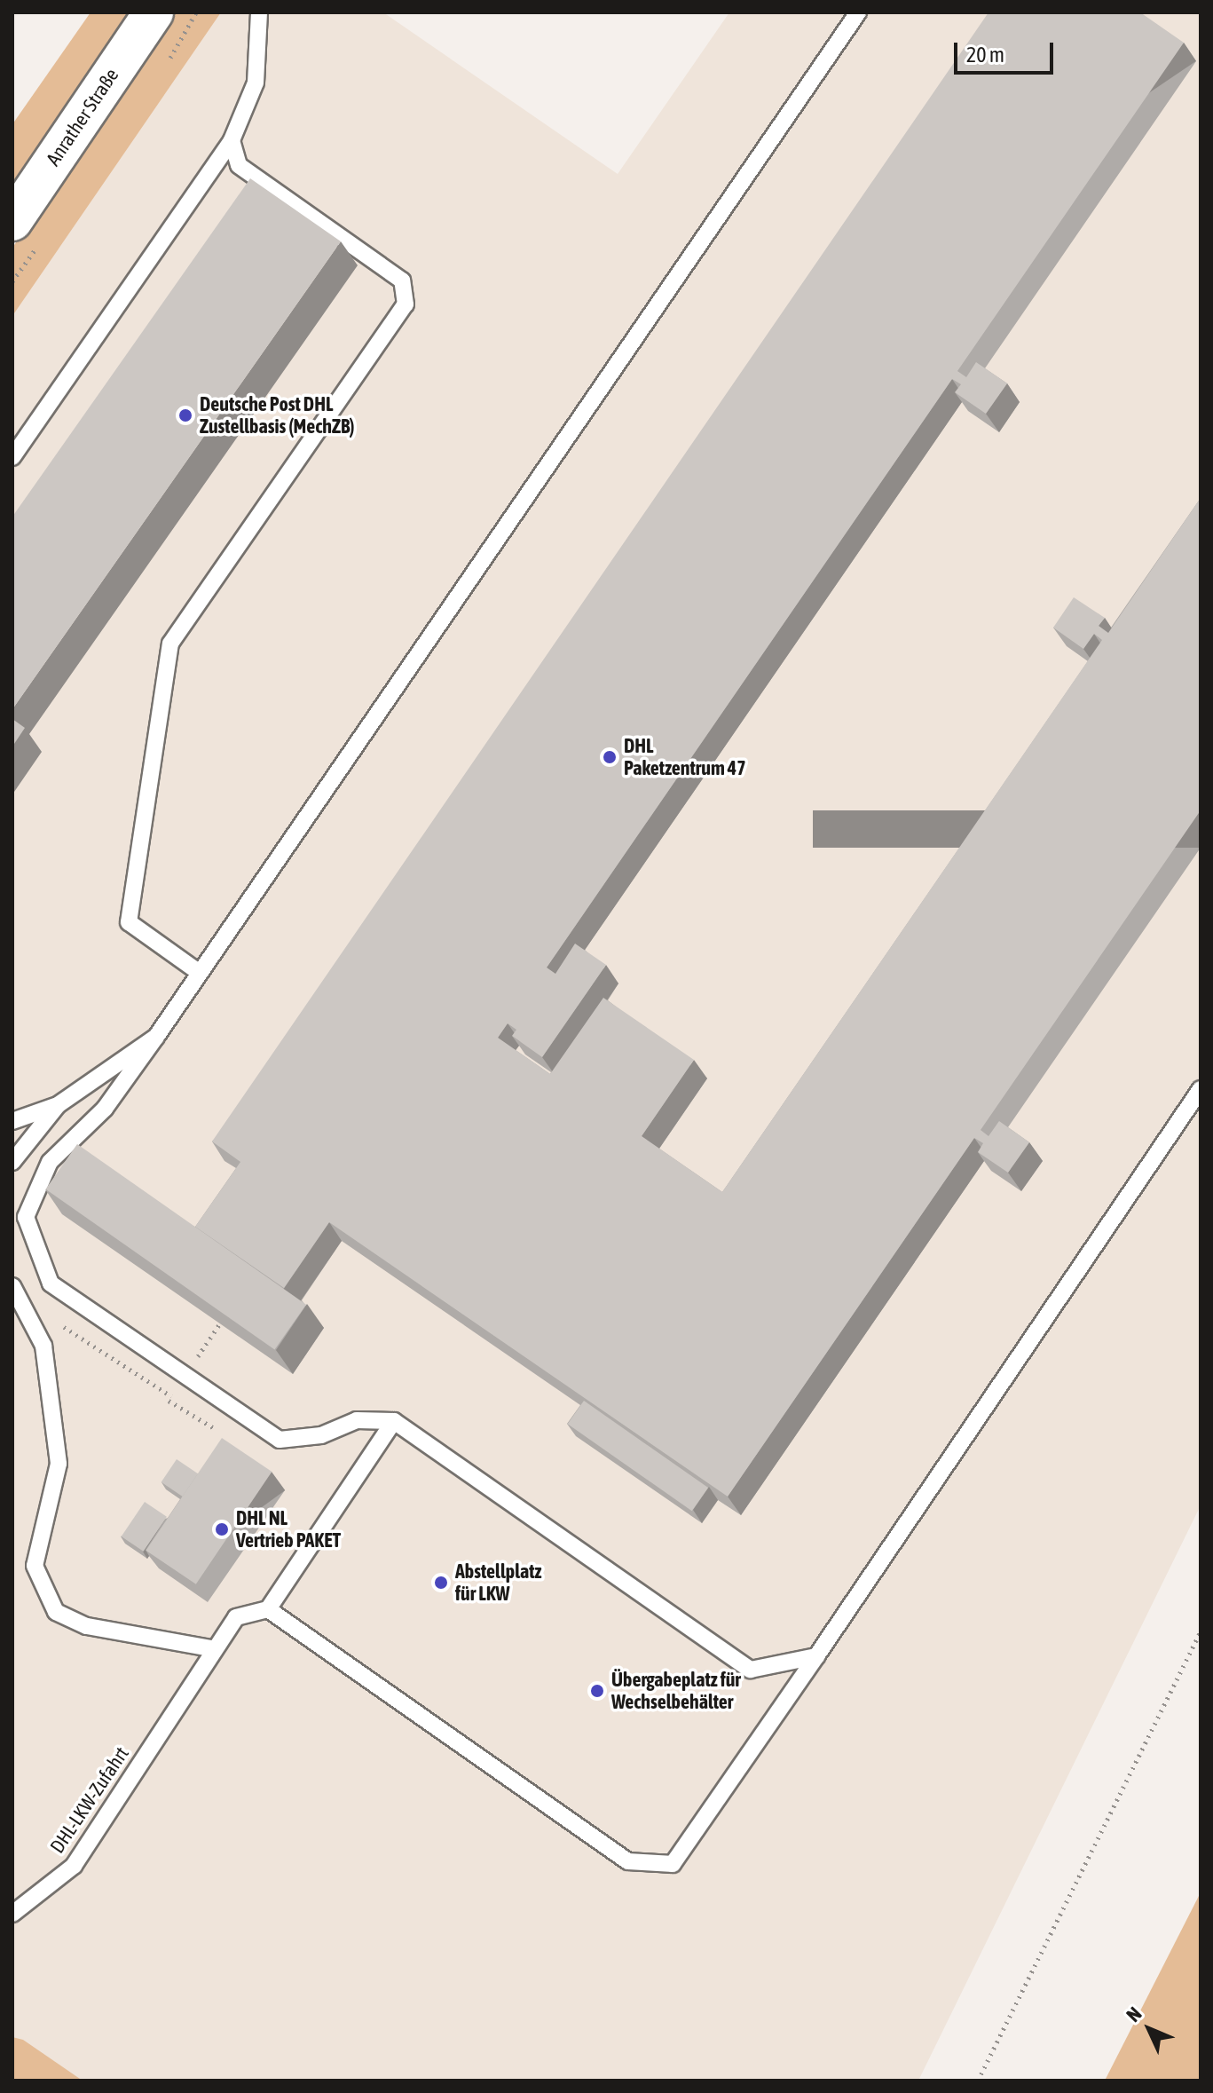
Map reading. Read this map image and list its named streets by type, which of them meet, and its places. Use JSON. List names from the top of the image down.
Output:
{
  "streets": {
    "main road": ["Anrather Straße"],
    "lane": ["DHL-LKW-Zufahrt"]
  },
  "places": [
    "Deutsche Post DHL Zustellbasis (MechZB)",
    "DHL Paketzentrum 47",
    "DHL NL Vertrieb PAKET",
    "Abstellplatz für LKW",
    "Übergabeplatz für Wechselbehälter"
  ],
  "scale_bar": "20 m",
  "north": "top left"
}
